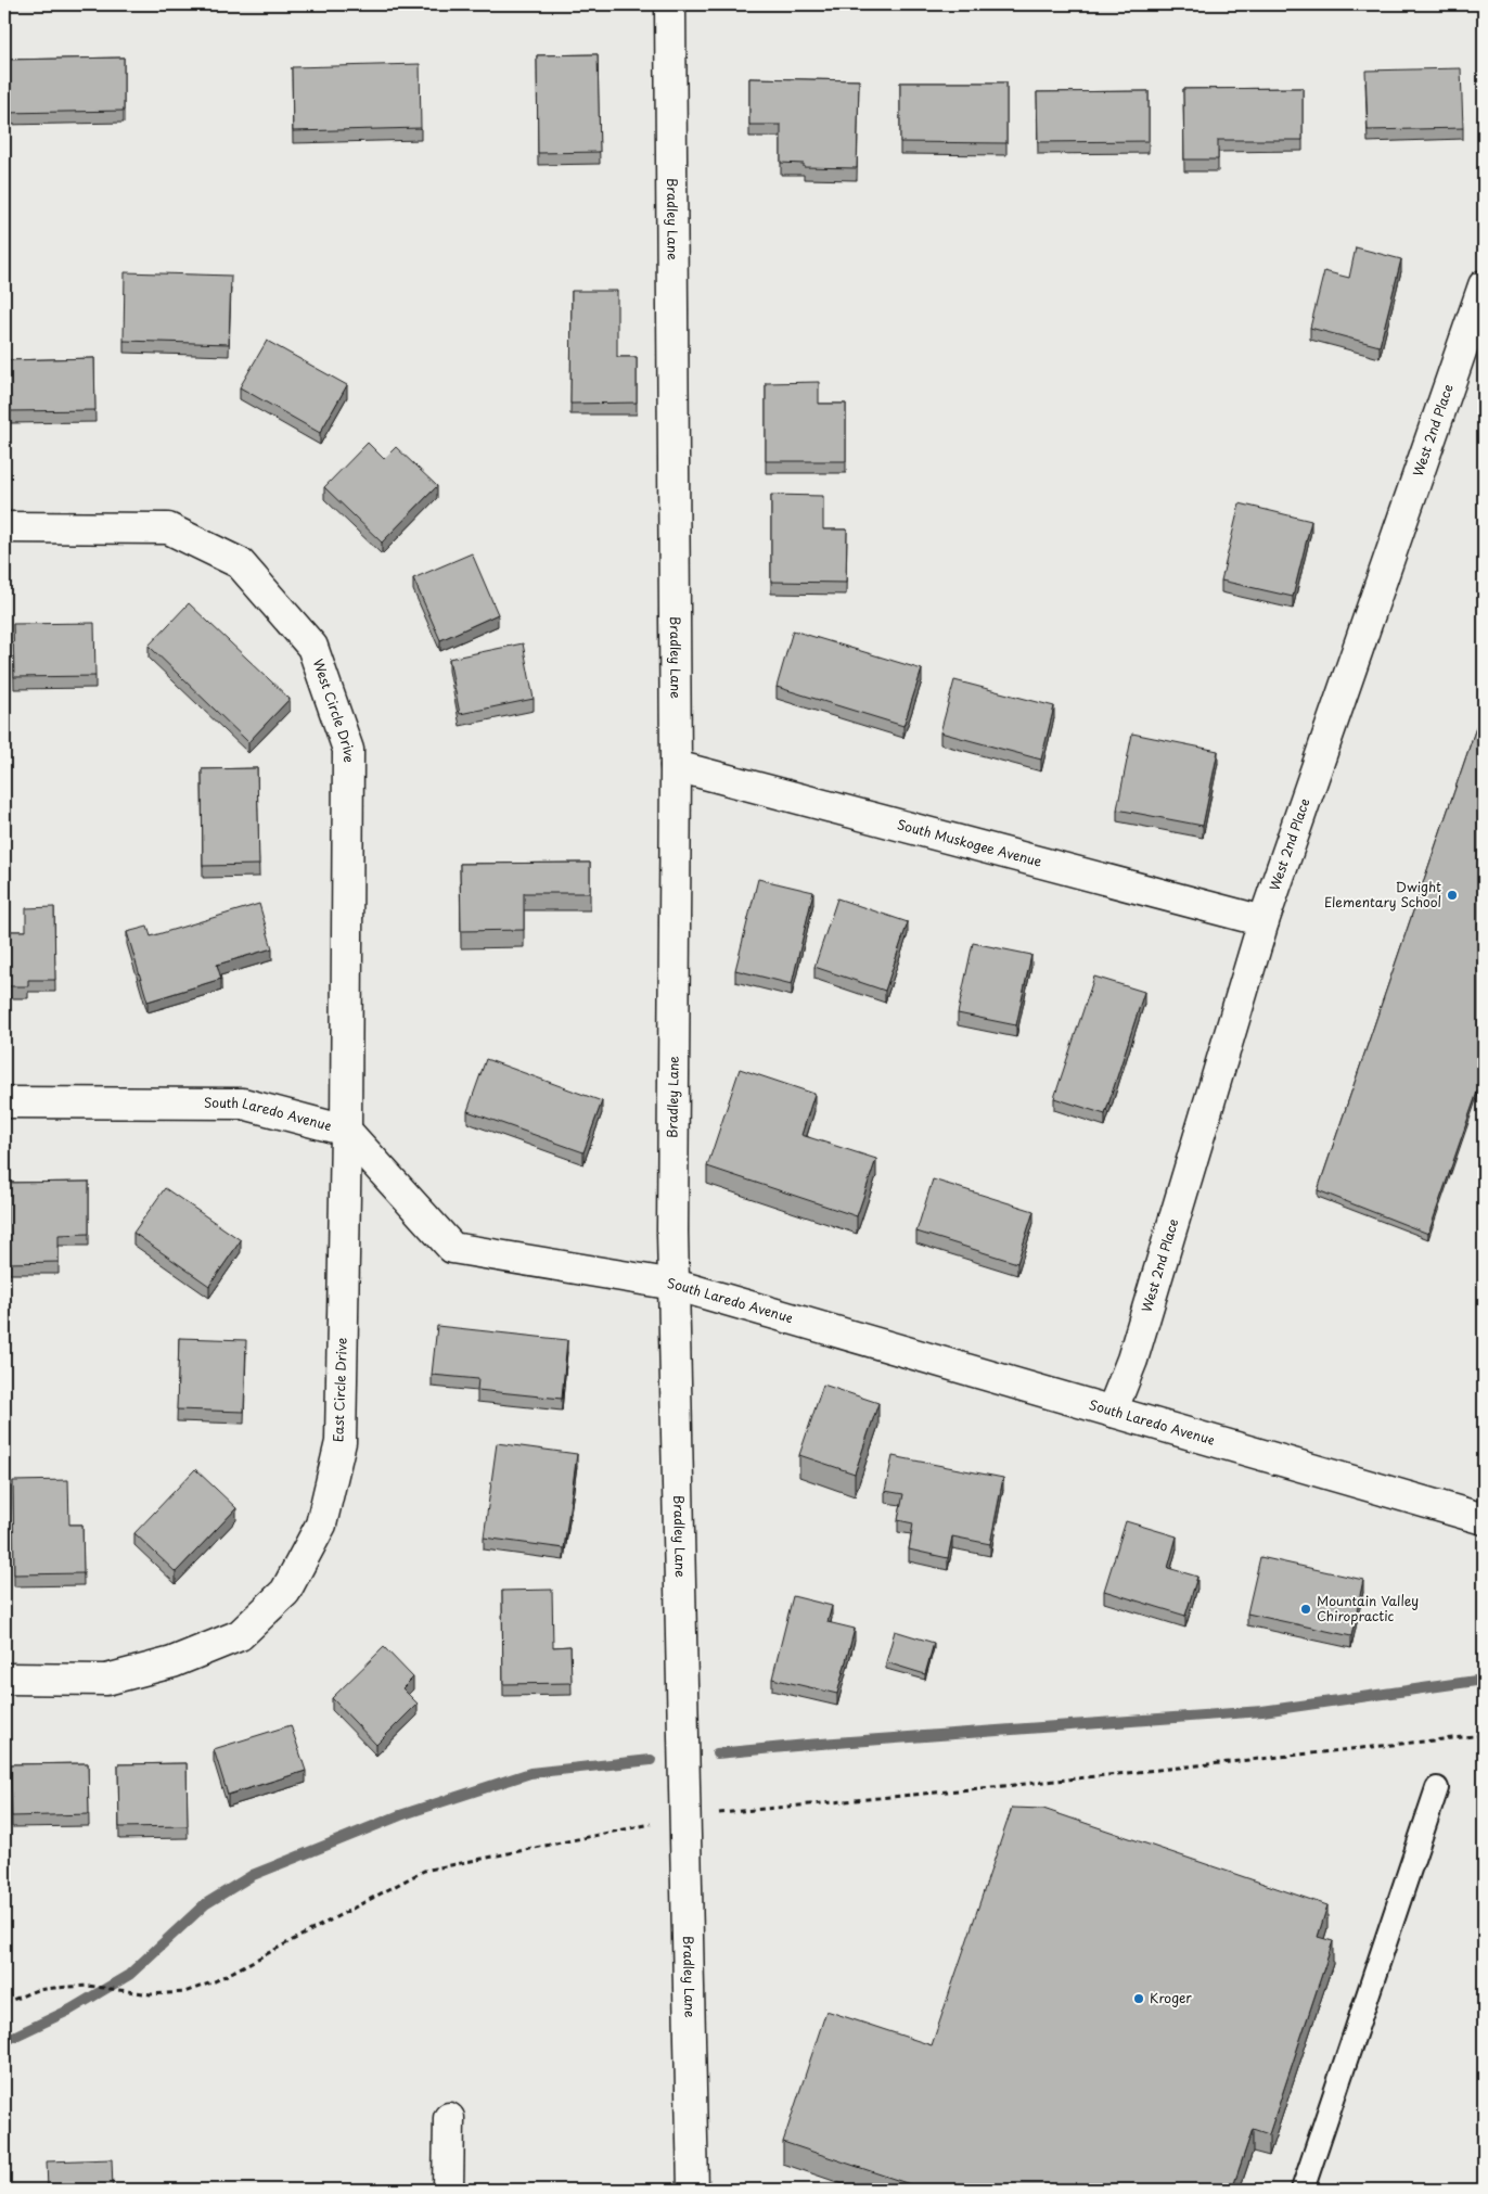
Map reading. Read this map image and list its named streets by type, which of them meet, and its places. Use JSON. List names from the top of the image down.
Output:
{
  "streets": {
    "street": [
      "Bradley Lane",
      "West 2nd Place",
      "West Circle Drive",
      "South Muskogee Avenue",
      "South Laredo Avenue",
      "East Circle Drive"
    ]
  },
  "crossings": [
    ["Bradley Lane", "South Muskogee Avenue"],
    ["Bradley Lane", "South Laredo Avenue"],
    ["West 2nd Place", "South Muskogee Avenue"],
    ["West 2nd Place", "South Laredo Avenue"],
    ["West Circle Drive", "South Laredo Avenue"],
    ["West Circle Drive", "East Circle Drive"],
    ["South Laredo Avenue", "East Circle Drive"]
  ],
  "places": ["Dwight Elementary School", "Mountain Valley Chiropractic", "Kroger"]
}
